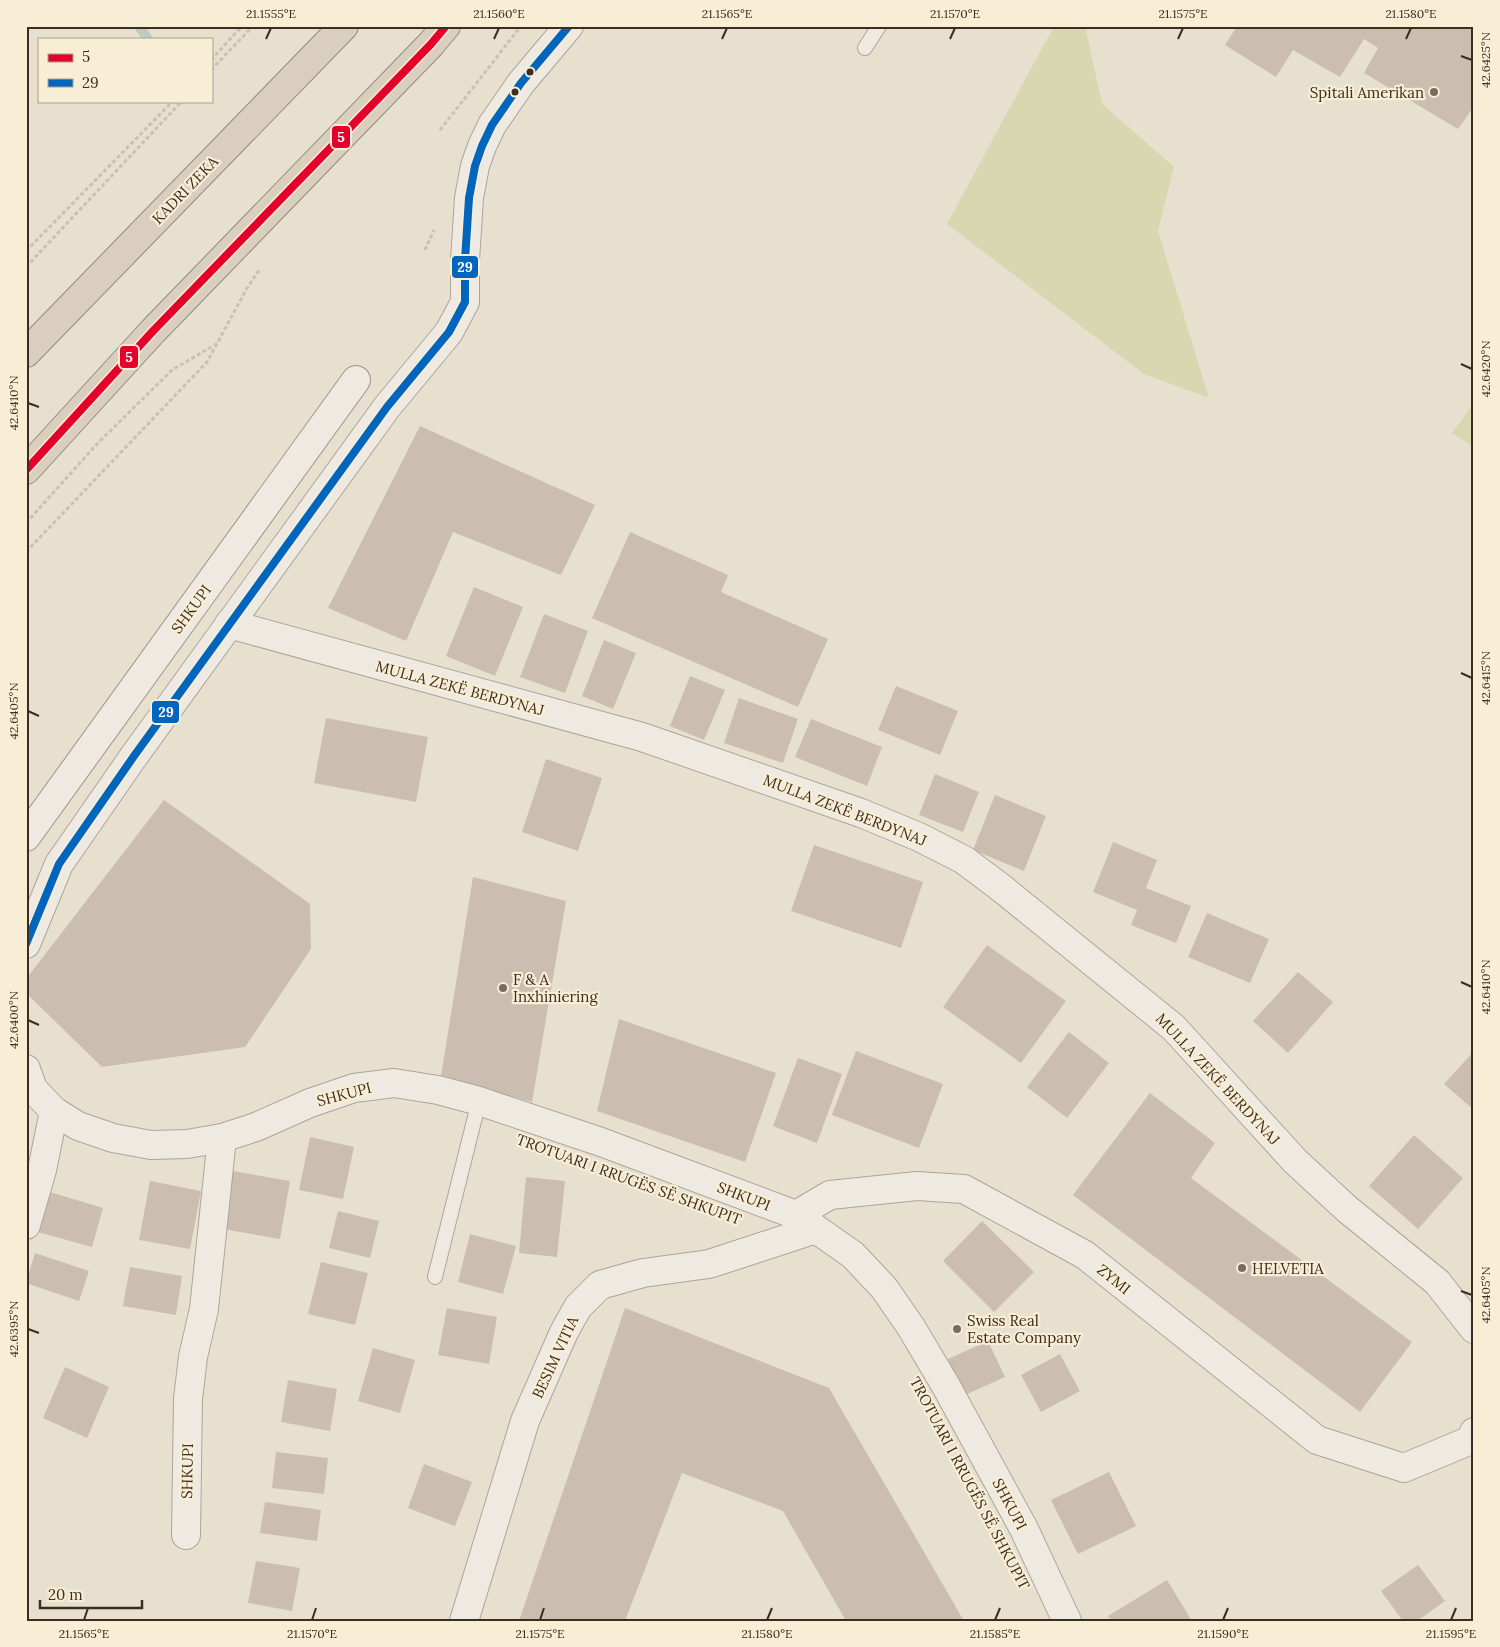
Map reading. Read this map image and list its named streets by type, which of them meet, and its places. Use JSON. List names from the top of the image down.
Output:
{
  "streets": {
    "highway": ["KADRI ZEKA"],
    "street": [
      "SHKUPI",
      "MULLA ZEKË BERDYNAJ",
      "ZYMI",
      "BESIM VITIA"
    ]
  },
  "crossings": [
    ["SHKUPI", "ZYMI"],
    ["SHKUPI", "BESIM VITIA"],
    ["ZYMI", "BESIM VITIA"]
  ],
  "places": [
    "Spitali Amerikan",
    "F & A Inxhiniering",
    "HELVETIA",
    "Swiss Real Estate Company"
  ],
  "lines": ["transit line 5", "transit line 29"],
  "legend": ["5", "29"],
  "scale_bar": "20 m",
  "coordinates": [
    "21.1555°E",
    "21.1560°E",
    "21.1565°E",
    "21.1570°E",
    "21.1575°E",
    "21.1580°E",
    "42.6425°N",
    "42.6420°N",
    "42.6410°N",
    "42.6415°N",
    "42.6405°N",
    "42.6400°N",
    "42.6395°N",
    "21.1585°E",
    "21.1590°E",
    "21.1595°E"
  ]
}
